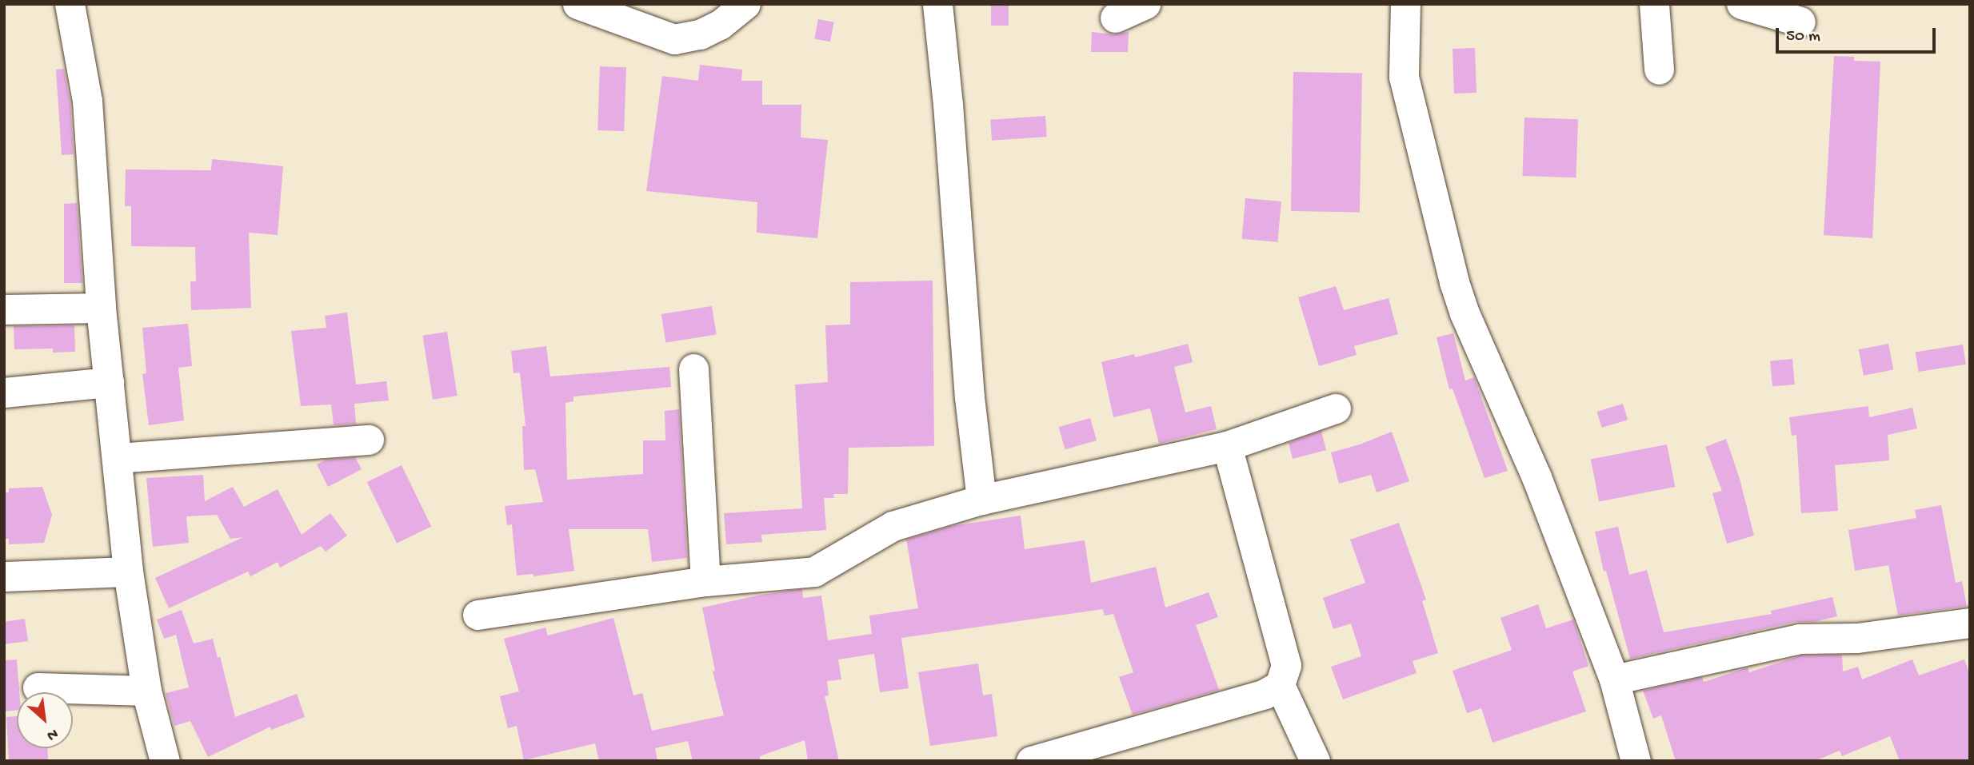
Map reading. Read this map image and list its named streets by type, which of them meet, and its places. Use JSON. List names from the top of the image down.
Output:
{
  "scale_bar": "50 m",
  "north": "bottom right"
}
